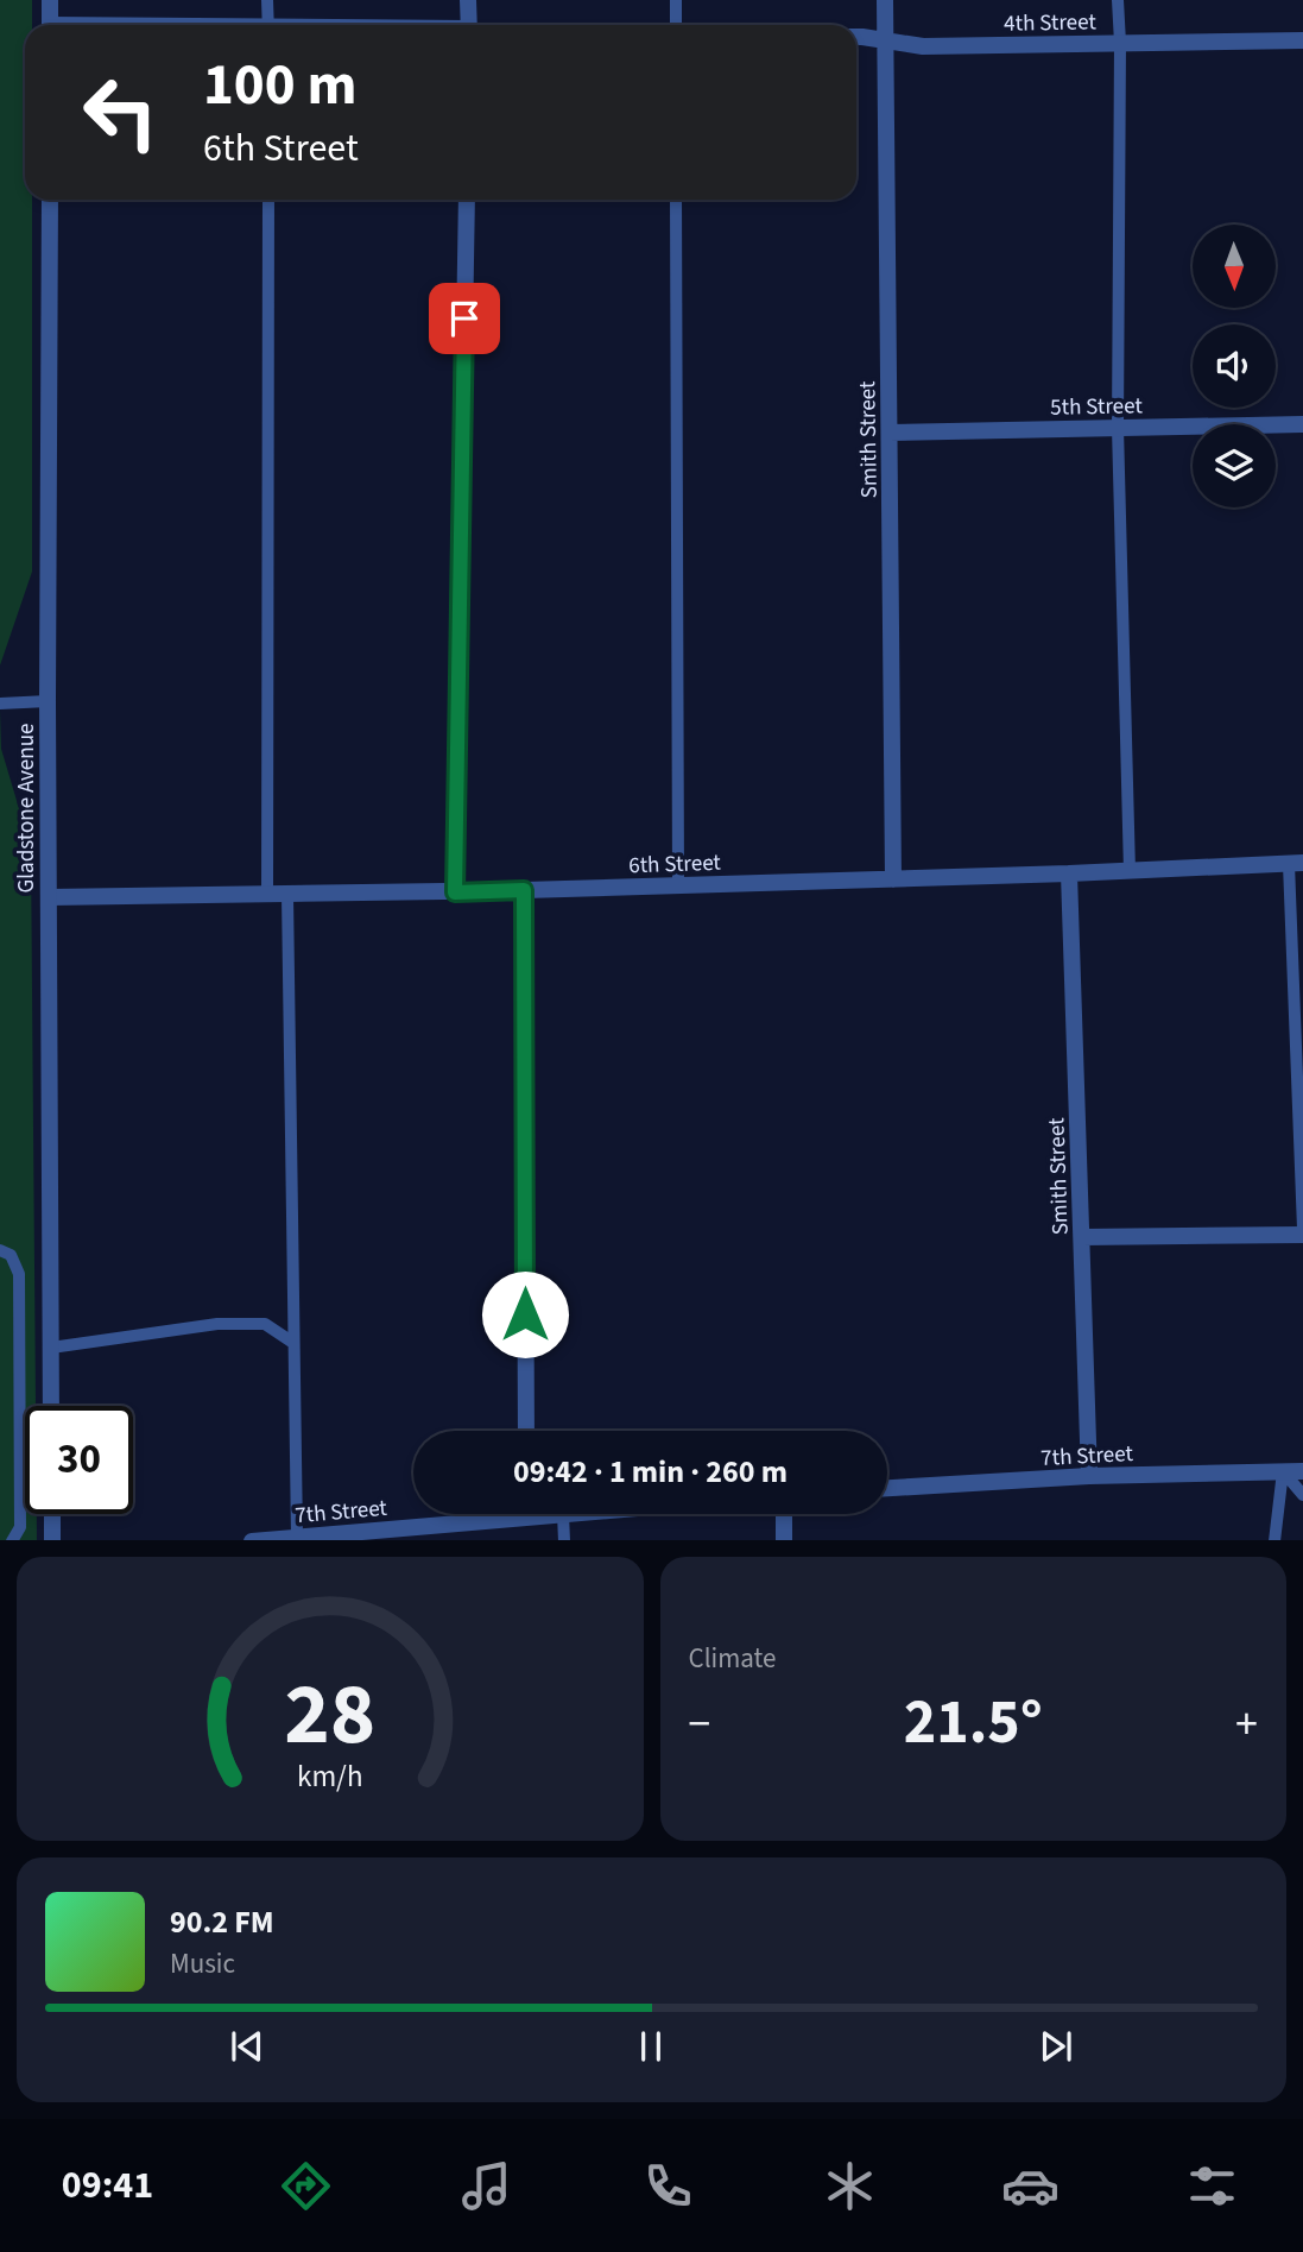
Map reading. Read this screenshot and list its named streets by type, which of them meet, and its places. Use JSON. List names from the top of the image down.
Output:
{
  "streets": {
    "street": [
      "4th Street",
      "5th Street",
      "Smith Street",
      "Gladstone Avenue",
      "6th Street",
      "7th Street"
    ]
  },
  "crossings": [
    ["4th Street", "Smith Street"],
    ["5th Street", "Smith Street"],
    ["Smith Street", "6th Street"],
    ["Smith Street", "7th Street"],
    ["Gladstone Avenue", "6th Street"]
  ],
  "north": "bottom",
  "page": {
    "turn": ["100 m", "6th Street"],
    "limit": "30",
    "trip": "09:42 · 1 min · 260 m",
    "tile": "Climate",
    "heat": ["−", "21.5°", "+"],
    "song": ["90.2 FM", "Music"],
    "tabs": "09:41",
    "gauge": ["28", "km/h"]
  }
}
